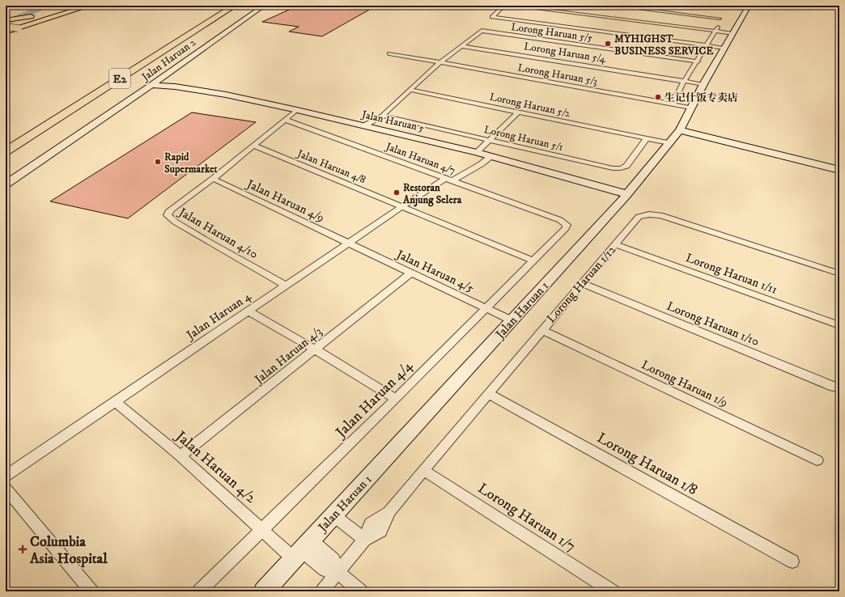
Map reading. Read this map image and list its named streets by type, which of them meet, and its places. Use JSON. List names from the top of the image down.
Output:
{
  "streets": {
    "highway": ["E2"],
    "main road": ["Jalan Haruan 2", "Jalan Haruan 5", "Jalan Haruan 1"],
    "street": [
      "Lorong Haruan 5/5",
      "Lorong Haruan 5/4",
      "Lorong Haruan 5/3",
      "Lorong Haruan 5/2",
      "Lorong Haruan 5/1",
      "Jalan Haruan 4/7",
      "Jalan Haruan 4/8",
      "Jalan Haruan 4/9",
      "Jalan Haruan 4/10",
      "Jalan Haruan 4/5",
      "Lorong Haruan 1/11",
      "Lorong Haruan 1/12",
      "Jalan Haruan 4",
      "Lorong Haruan 1/10",
      "Jalan Haruan 4/3",
      "Lorong Haruan 1/9",
      "Jalan Haruan 4/4",
      "Lorong Haruan 1/8",
      "Jalan Haruan 4/2",
      "Lorong Haruan 1/7"
    ]
  },
  "crossings": [
    ["Lorong Haruan 5/5", "Lorong Haruan 5/4"],
    ["Lorong Haruan 5/4", "Jalan Haruan 1"],
    ["Jalan Haruan 2", "Jalan Haruan 5"],
    ["Lorong Haruan 5/3", "Jalan Haruan 1"],
    ["Lorong Haruan 5/2", "Lorong Haruan 5/1"],
    ["Lorong Haruan 5/2", "Jalan Haruan 1"],
    ["Jalan Haruan 5", "Jalan Haruan 4/10"],
    ["Jalan Haruan 5", "Jalan Haruan 1"],
    ["Jalan Haruan 5", "Jalan Haruan 4"],
    ["Jalan Haruan 4/7", "Jalan Haruan 4/10"],
    ["Jalan Haruan 4/7", "Jalan Haruan 4"],
    ["Jalan Haruan 4/7", "Jalan Haruan 4/4"],
    ["Jalan Haruan 4/8", "Jalan Haruan 4/10"],
    ["Jalan Haruan 4/8", "Jalan Haruan 4"],
    ["Jalan Haruan 4/8", "Jalan Haruan 4/4"],
    ["Jalan Haruan 4/9", "Jalan Haruan 4/10"],
    ["Jalan Haruan 4/9", "Jalan Haruan 4/5"],
    ["Jalan Haruan 4/9", "Jalan Haruan 4"],
    ["Jalan Haruan 4/10", "Jalan Haruan 4"],
    ["Jalan Haruan 4/5", "Jalan Haruan 1"],
    ["Jalan Haruan 4/5", "Jalan Haruan 4"],
    ["Jalan Haruan 4/5", "Jalan Haruan 4/3"],
    ["Jalan Haruan 4/5", "Jalan Haruan 4/4"],
    ["Lorong Haruan 1/11", "Lorong Haruan 1/12"],
    ["Lorong Haruan 1/12", "Lorong Haruan 1/10"],
    ["Lorong Haruan 1/12", "Lorong Haruan 1/9"],
    ["Lorong Haruan 1/12", "Lorong Haruan 1/8"],
    ["Lorong Haruan 1/12", "Lorong Haruan 1/7"],
    ["Jalan Haruan 1", "Jalan Haruan 4/2"],
    ["Jalan Haruan 4", "Jalan Haruan 4/2"],
    ["Jalan Haruan 4/3", "Jalan Haruan 4/2"],
    ["Jalan Haruan 4/4", "Jalan Haruan 4/2"]
  ],
  "places": {
    "other": [
      "MYHIGHST BUSINESS SERVICE",
      "生记什饭专卖店",
      "Rapid Supermarket",
      "Restoran Anjung Selera"
    ],
    "health": ["Columbia Asia Hospital"]
  }
}
